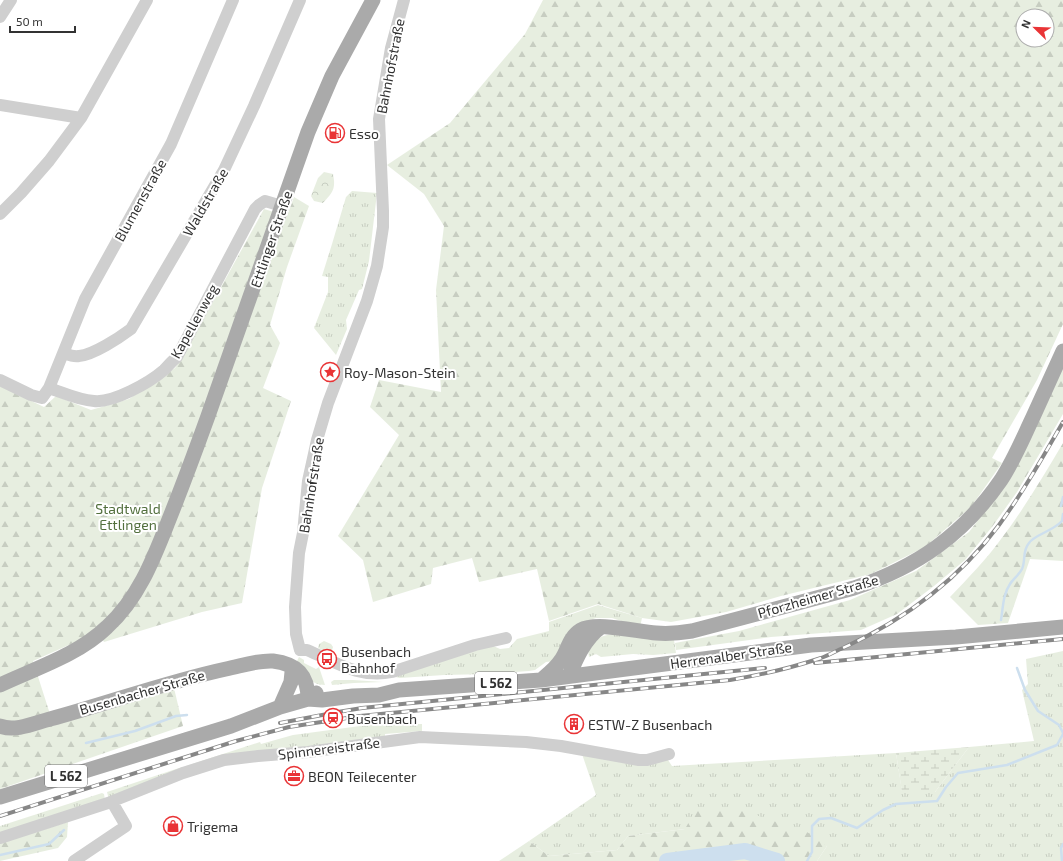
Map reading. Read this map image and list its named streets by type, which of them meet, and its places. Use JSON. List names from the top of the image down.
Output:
{
  "streets": {
    "main road": [
      "Ettlinger Straße",
      "Pforzheimer Straße",
      "Herrenalber Straße",
      "L 562",
      "Busenbacher Straße"
    ],
    "street": [
      "Bahnhofstraße",
      "Blumenstraße",
      "Waldstraße",
      "Kapellenweg",
      "Spinnereistraße"
    ]
  },
  "crossings": [
    ["Blumenstraße", "Waldstraße"],
    ["Blumenstraße", "Kapellenweg"],
    ["Ettlinger Straße", "Kapellenweg"],
    ["Herrenalber Straße", "L 562"]
  ],
  "parks": ["Stadtwald Ettlingen"],
  "places": {
    "fuel station": ["Esso"],
    "place": ["Roy-Mason-Stein"],
    "bus stop": ["Busenbach Bahnhof"],
    "station": ["Busenbach"],
    "building": ["ESTW-Z Busenbach"],
    "office": ["BEON Teilecenter"],
    "shop": ["Trigema"]
  },
  "scale_bar": "50 m",
  "north": "top left"
}
